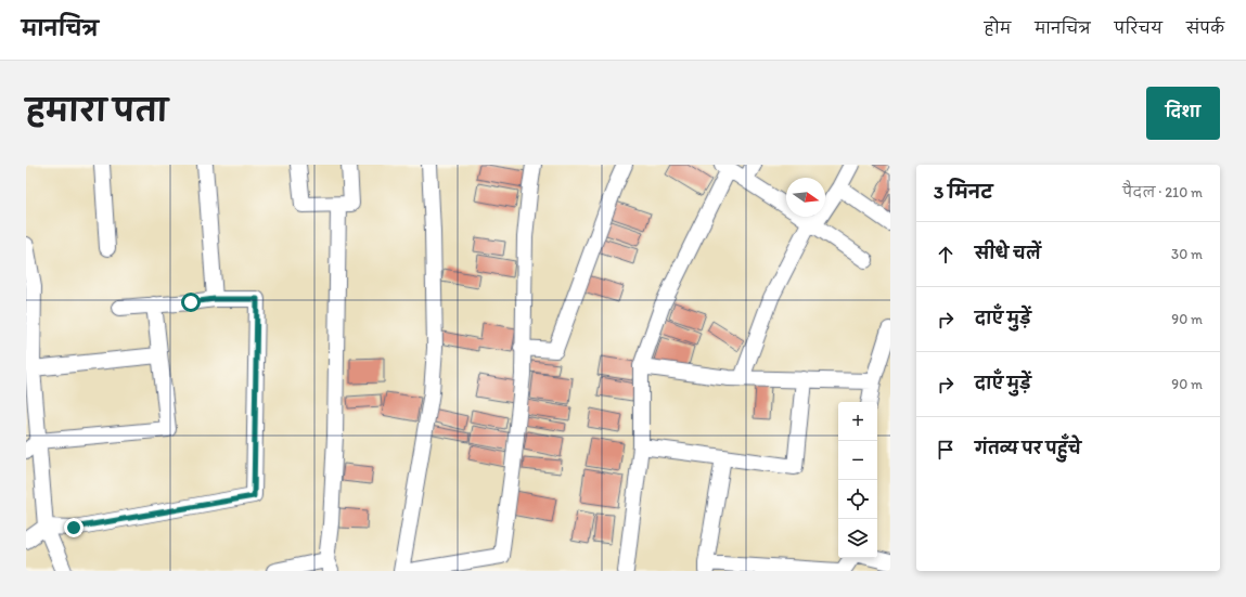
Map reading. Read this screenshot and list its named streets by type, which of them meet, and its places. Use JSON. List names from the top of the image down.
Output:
{
  "north": "right",
  "page": {
    "header": "मानचित्र",
    "nav": [
      "होम",
      "मानचित्र",
      "परिचय",
      "संपर्क"
    ],
    "title": "हमारा पता",
    "buttons": "दिशा",
    "heading": ["3 मिनट", "पैदल · 210 m"],
    "list": [
      ["सीधे चलें", "30 m"],
      ["दाएँ मुड़ें", "90 m"],
      ["दाएँ मुड़ें", "90 m"],
      "गंतव्य पर पहुँचे"
    ],
    "map_buttons": ["+", "−"]
  }
}
